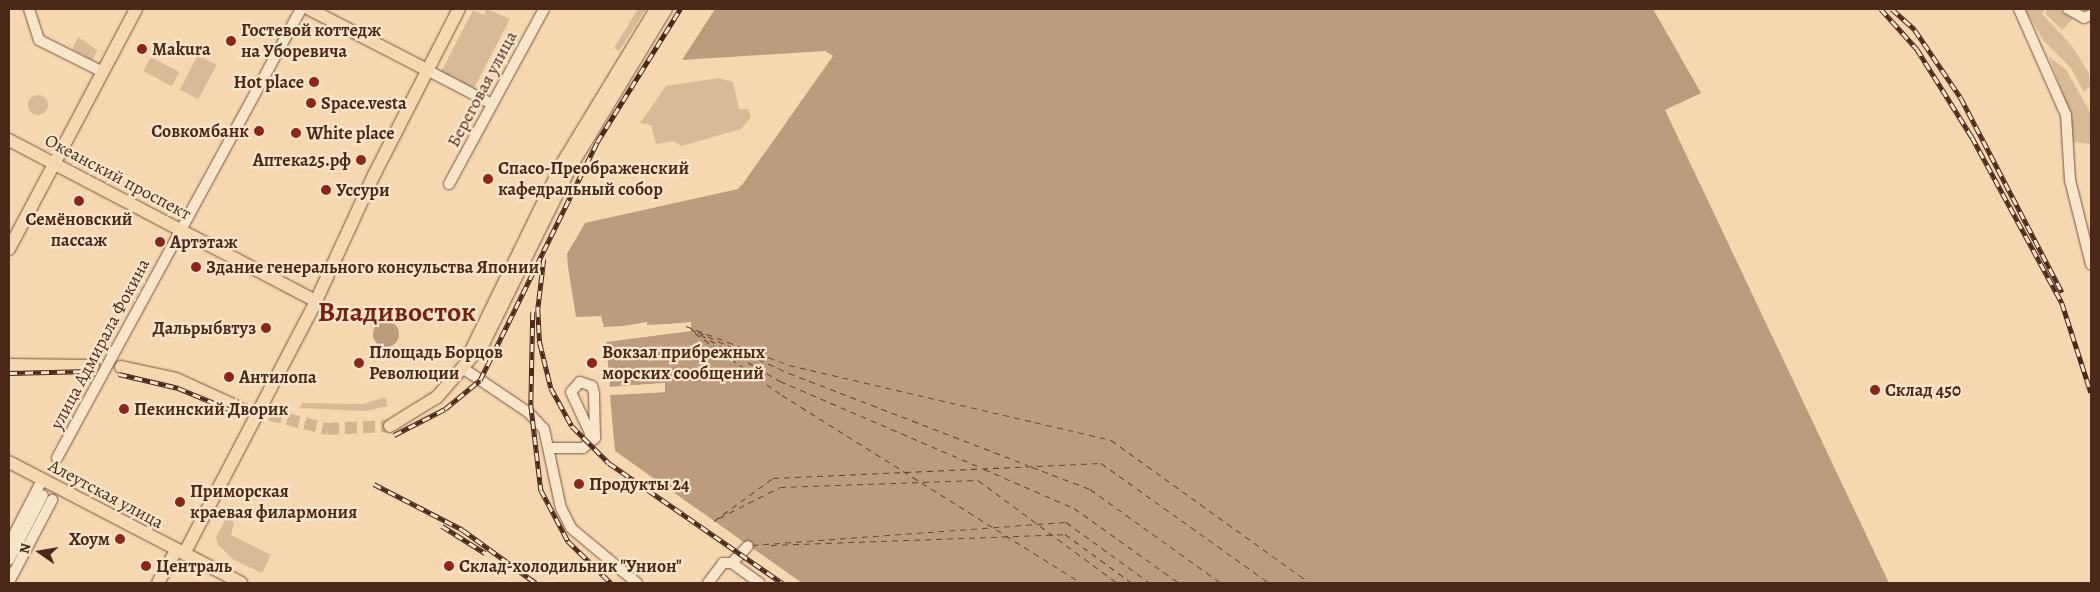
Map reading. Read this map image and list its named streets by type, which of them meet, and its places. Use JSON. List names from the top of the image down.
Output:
{
  "streets": {
    "main road": ["Океанский проспект", "Алеутская улица"],
    "street": ["Береговая улица", "улица Адмирала Фокина"]
  },
  "crossings": [
    ["Океанский проспект", "улица Адмирала Фокина"]
  ],
  "districts": ["Владивосток"],
  "places": [
    "Гостевой коттедж на Уборевича",
    "Makura",
    "Hot place",
    "Space.vesta",
    "Совкомбанк",
    "White place",
    "Аптека25.рф",
    "Спасо-Преображенский кафедральный собор",
    "Уссури",
    "Семёновский пассаж",
    "Артэтаж",
    "Здание генерального консульства Японии",
    "Дальрыбвтуз",
    "Площадь Борцов Революции",
    "Вокзал прибрежных морских сообщений",
    "Антилопа",
    "Склад 450",
    "Пекинский Дворик",
    "Продукты 24",
    "Приморская краевая филармония",
    "Хоум",
    "Централь",
    "Склад-холодильник \"Унион\""
  ],
  "north": "left"
}
